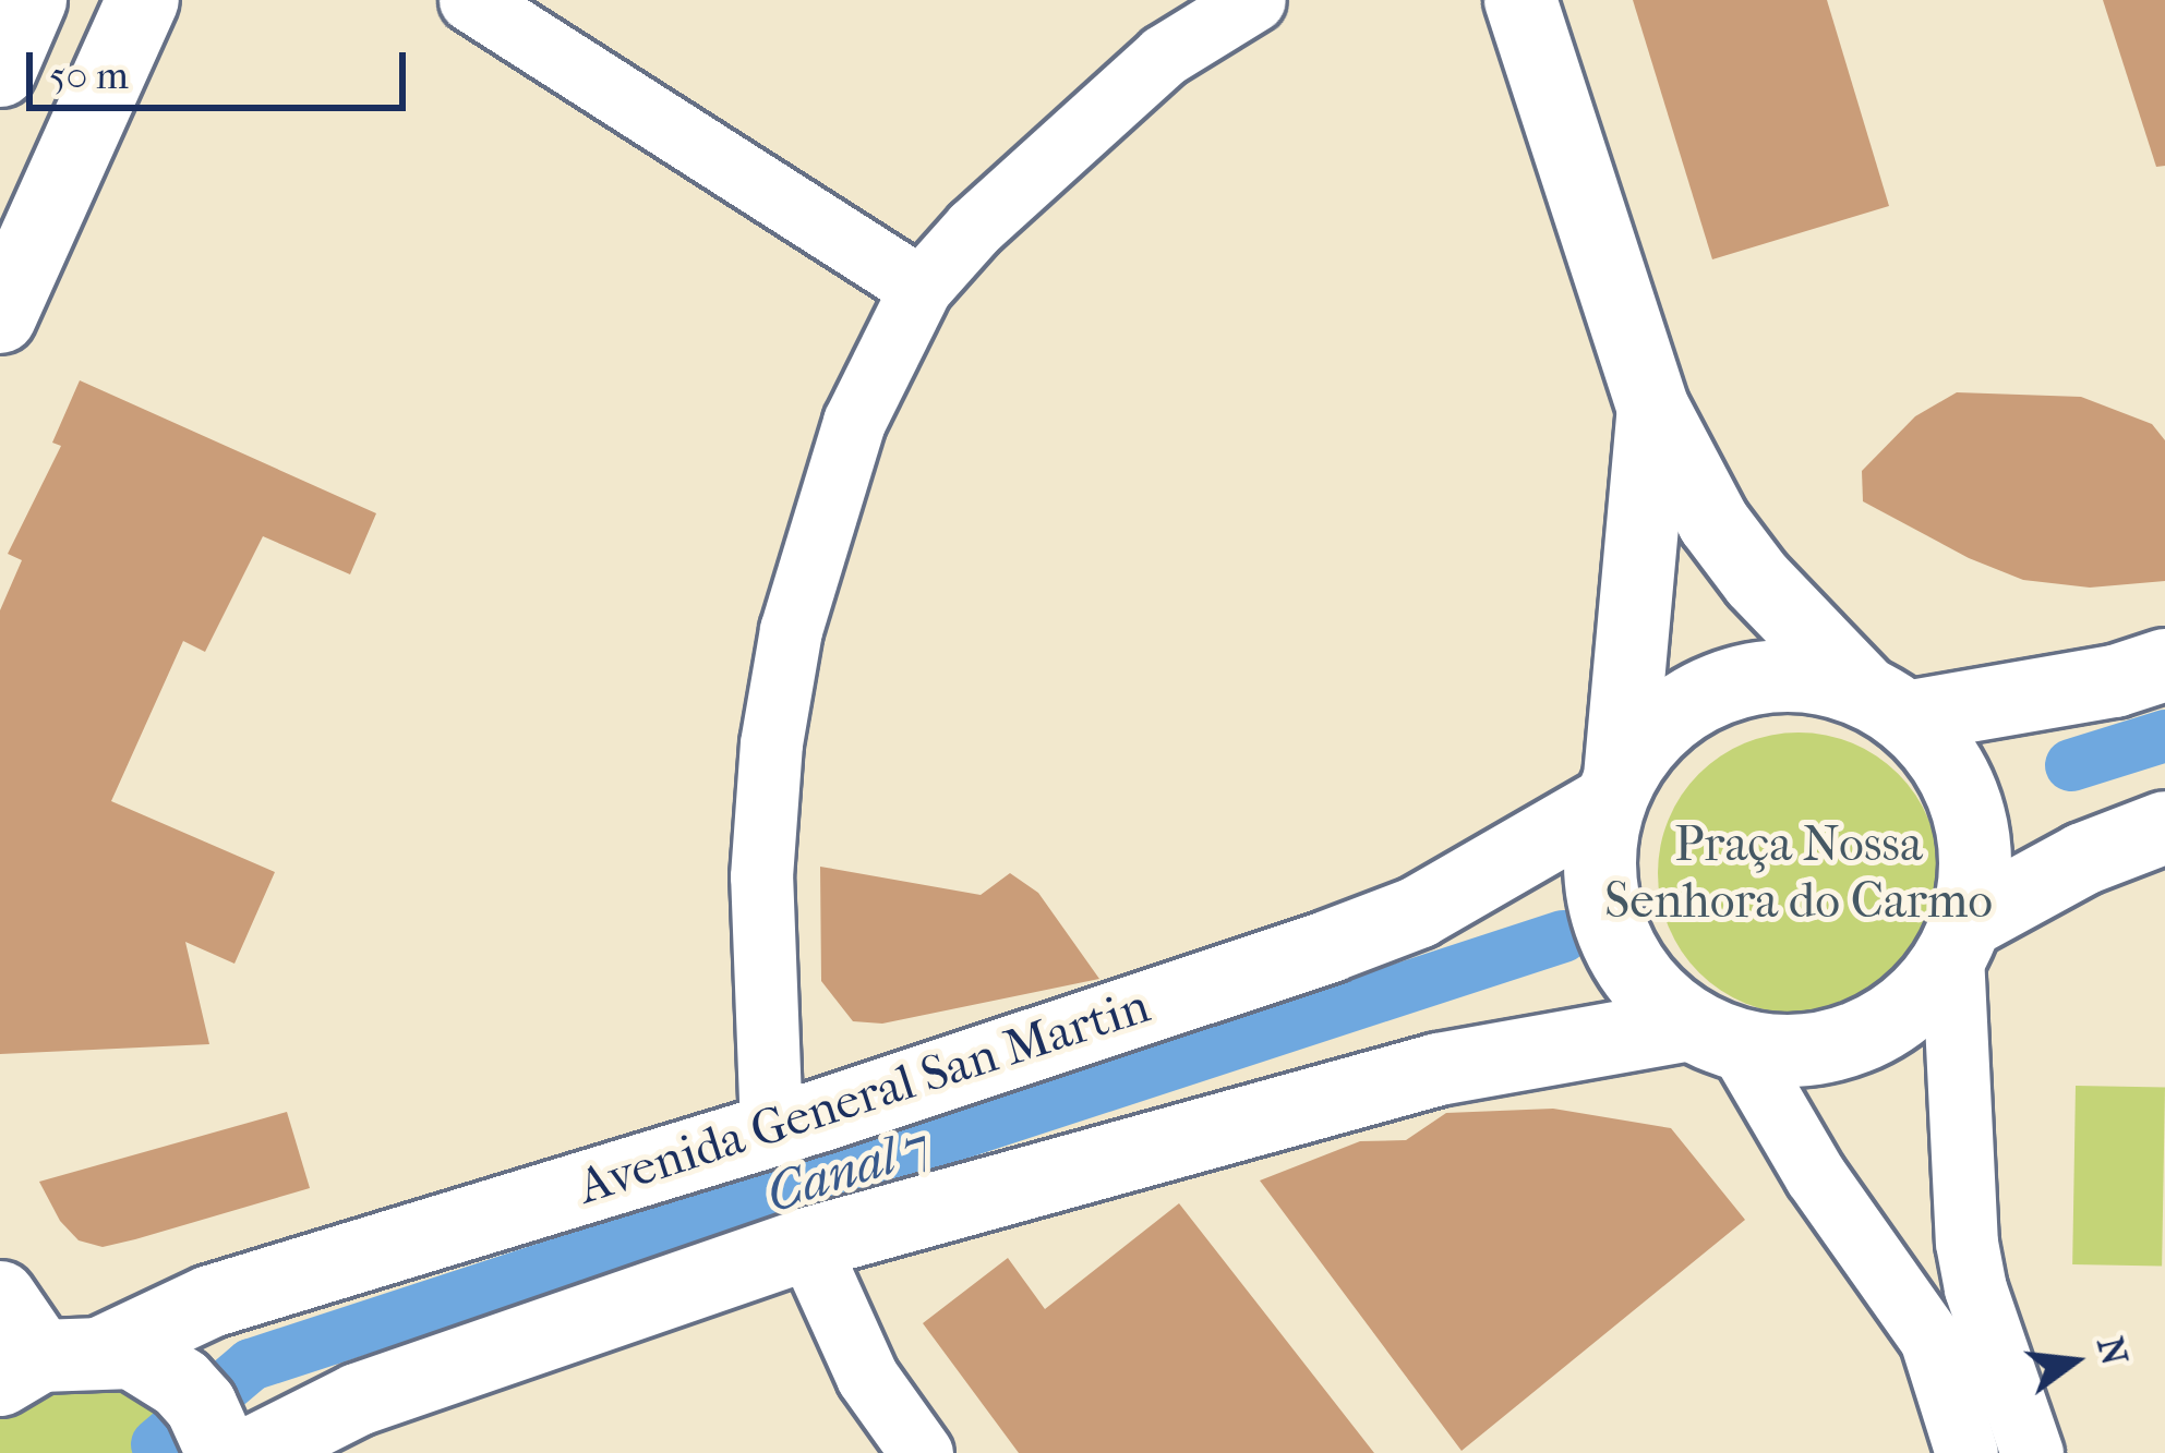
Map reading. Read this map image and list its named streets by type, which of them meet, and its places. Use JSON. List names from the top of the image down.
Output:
{
  "streets": {
    "main road": ["Avenida General San Martin"]
  },
  "water": ["Canal 7"],
  "parks": ["Praça Nossa Senhora do Carmo"],
  "scale_bar": "50 m",
  "north": "right"
}
